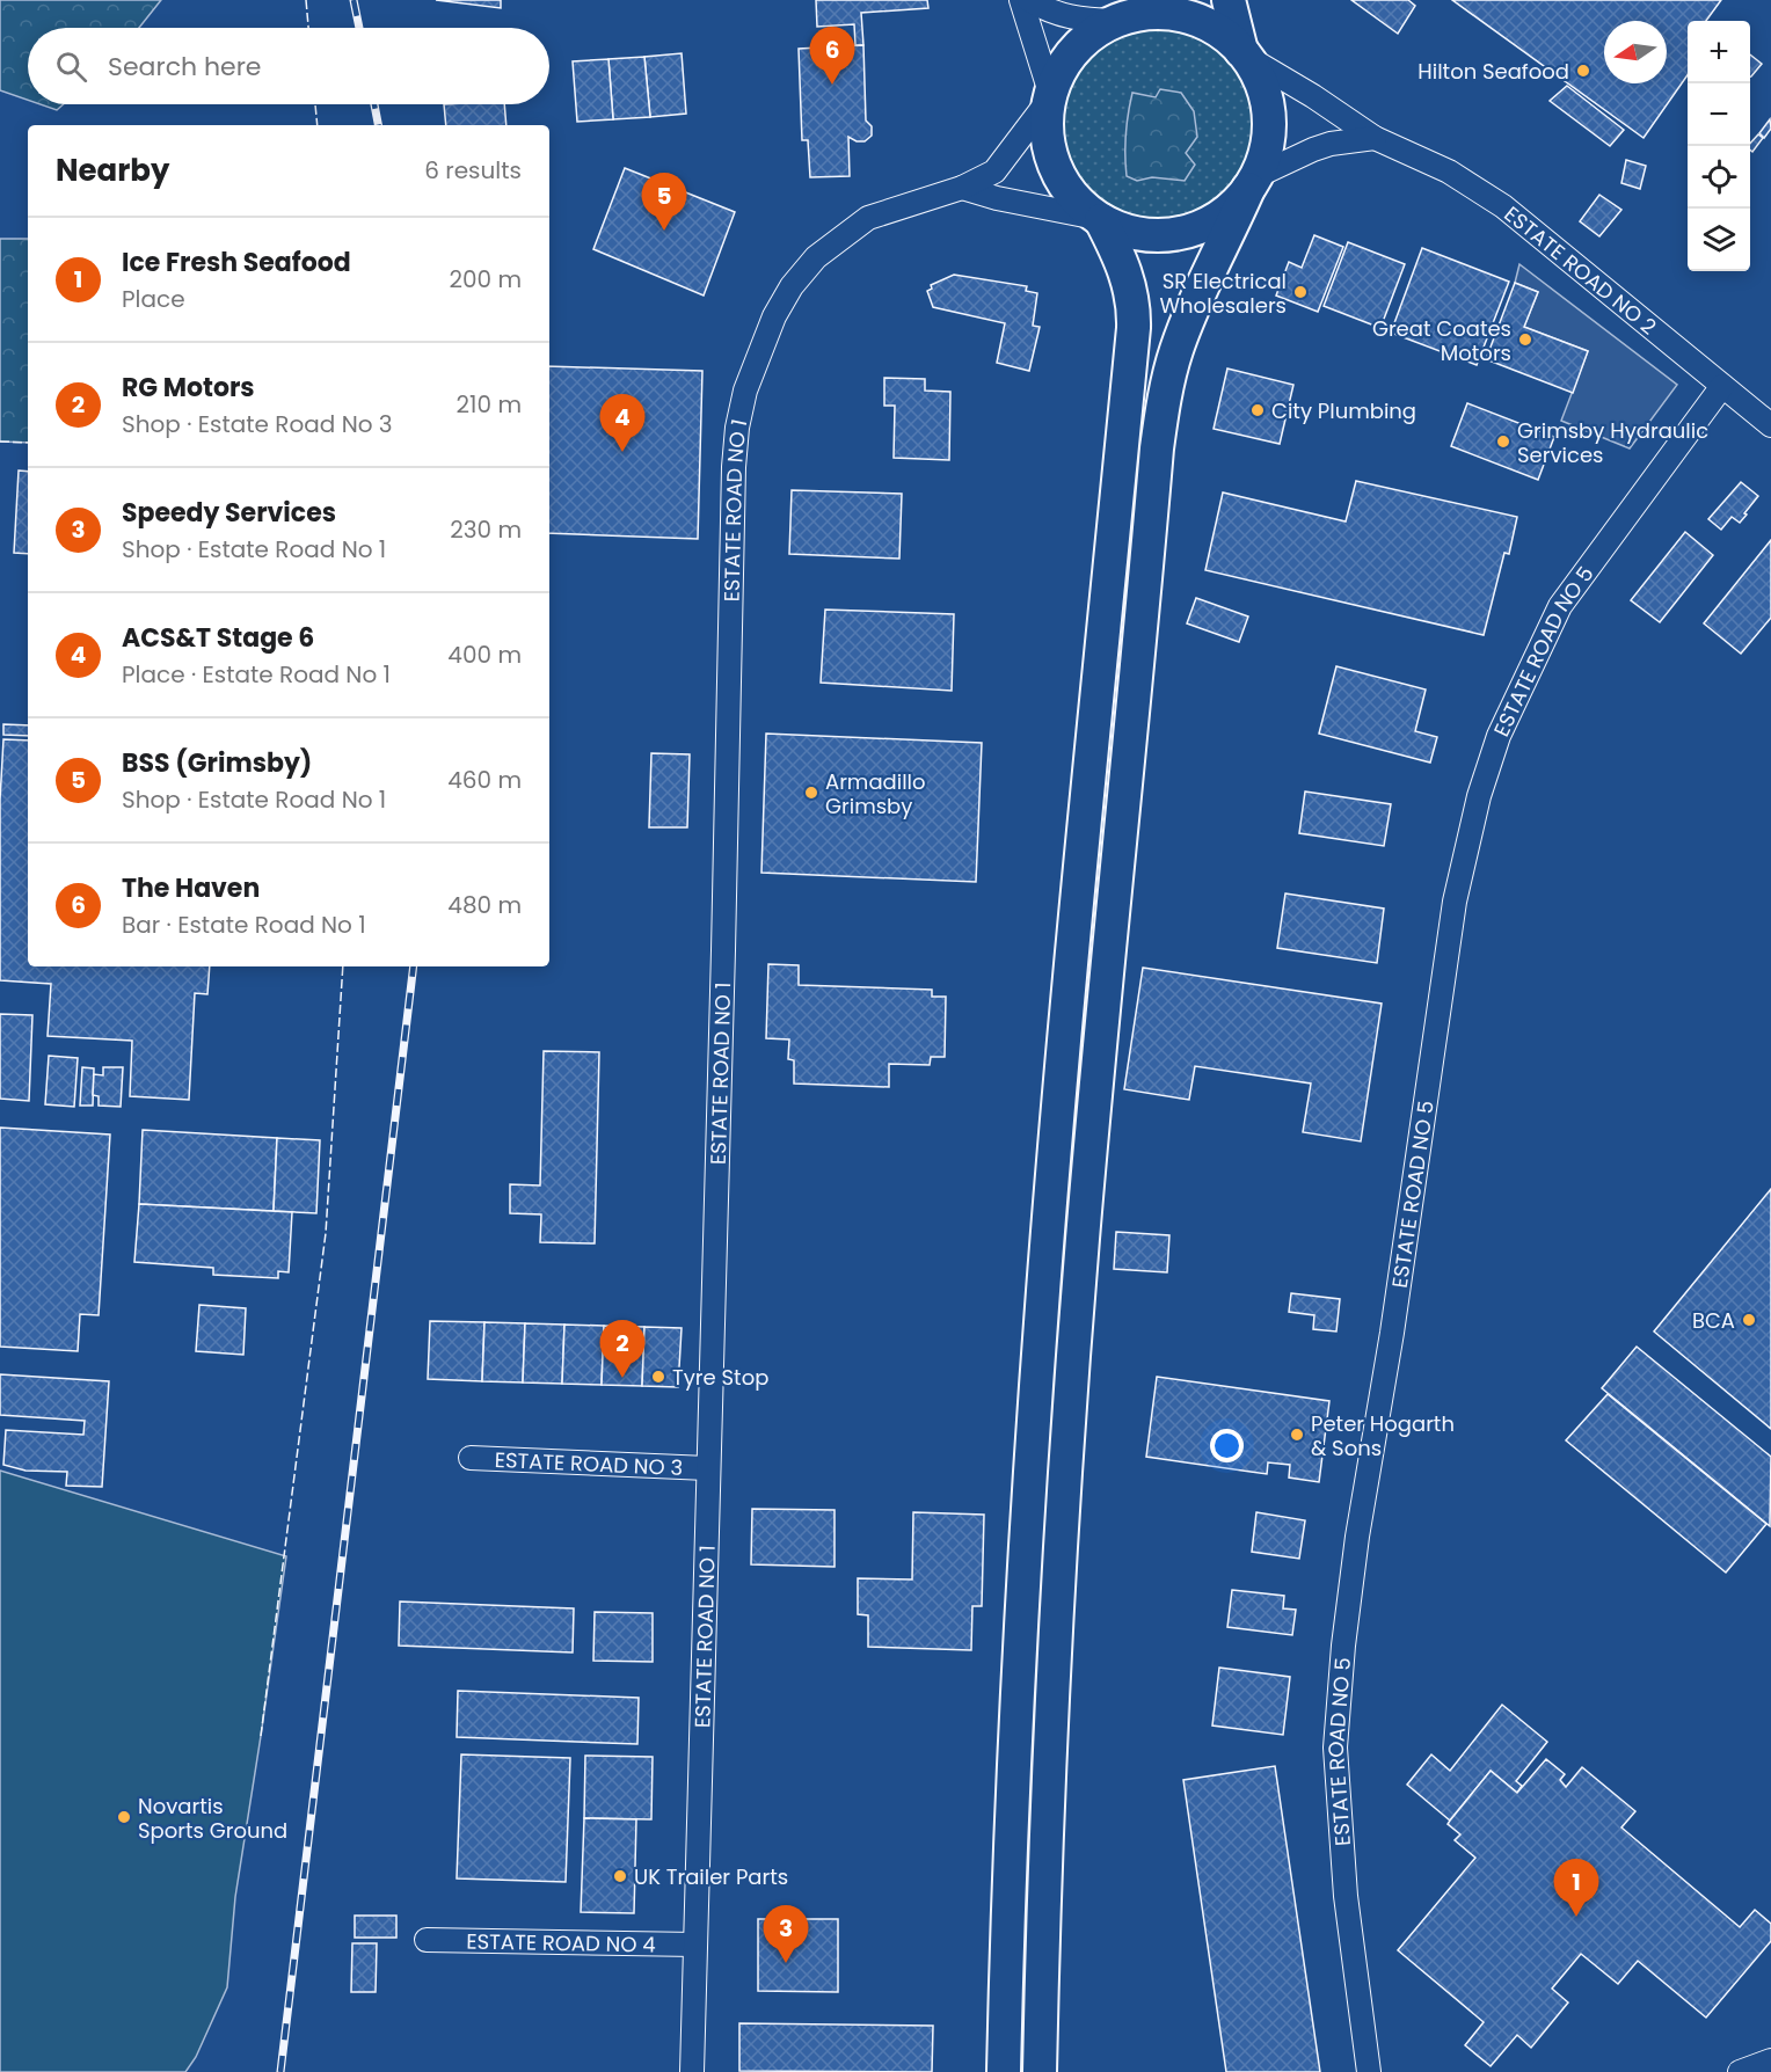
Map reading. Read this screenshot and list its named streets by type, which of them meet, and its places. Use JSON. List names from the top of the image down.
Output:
{
  "streets": {
    "street": [
      "ESTATE ROAD NO 2",
      "ESTATE ROAD NO 1",
      "ESTATE ROAD NO 5",
      "ESTATE ROAD NO 3",
      "ESTATE ROAD NO 4"
    ]
  },
  "crossings": [
    ["ESTATE ROAD NO 2", "ESTATE ROAD NO 1"],
    ["ESTATE ROAD NO 2", "ESTATE ROAD NO 5"],
    ["ESTATE ROAD NO 1", "ESTATE ROAD NO 3"],
    ["ESTATE ROAD NO 1", "ESTATE ROAD NO 4"]
  ],
  "places": [
    "Hilton Seafood",
    "SR Electrical Wholesalers",
    "Great Coates Motors",
    "City Plumbing",
    "Grimsby Hydraulic Services",
    "Armadillo Grimsby",
    "BCA",
    "Tyre Stop",
    "Peter Hogarth & Sons",
    "Novartis Sports Ground",
    "UK Trailer Parts"
  ],
  "north": "left",
  "page": {
    "map_buttons": ["+", "−"],
    "pins": [
      "6",
      "5",
      "4",
      "2",
      "1",
      "3"
    ],
    "search": "Search here",
    "heading": ["Nearby", "6 results"],
    "list": [
      {
        "mark": "1",
        "name": "Ice Fresh Seafood",
        "note": "Place",
        "value": "200 m"
      },
      {
        "mark": "2",
        "name": "RG Motors",
        "note": "Shop · Estate Road No 3",
        "value": "210 m"
      },
      {
        "mark": "3",
        "name": "Speedy Services",
        "note": "Shop · Estate Road No 1",
        "value": "230 m"
      },
      {
        "mark": "4",
        "name": "ACS&T Stage 6",
        "note": "Place · Estate Road No 1",
        "value": "400 m"
      },
      {
        "mark": "5",
        "name": "BSS (Grimsby)",
        "note": "Shop · Estate Road No 1",
        "value": "460 m"
      },
      {
        "mark": "6",
        "name": "The Haven",
        "note": "Bar · Estate Road No 1",
        "value": "480 m"
      }
    ]
  }
}
